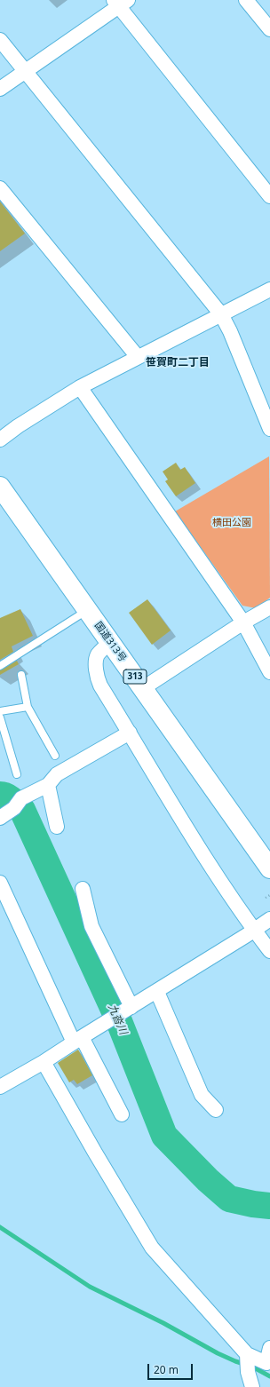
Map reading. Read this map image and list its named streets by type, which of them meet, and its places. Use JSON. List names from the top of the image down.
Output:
{
  "streets": {
    "highway": ["国道313号", "313"]
  },
  "districts": ["笹賀町二丁目"],
  "water": ["九沓川"],
  "parks": ["横田公園"],
  "scale_bar": "20 m"
}
